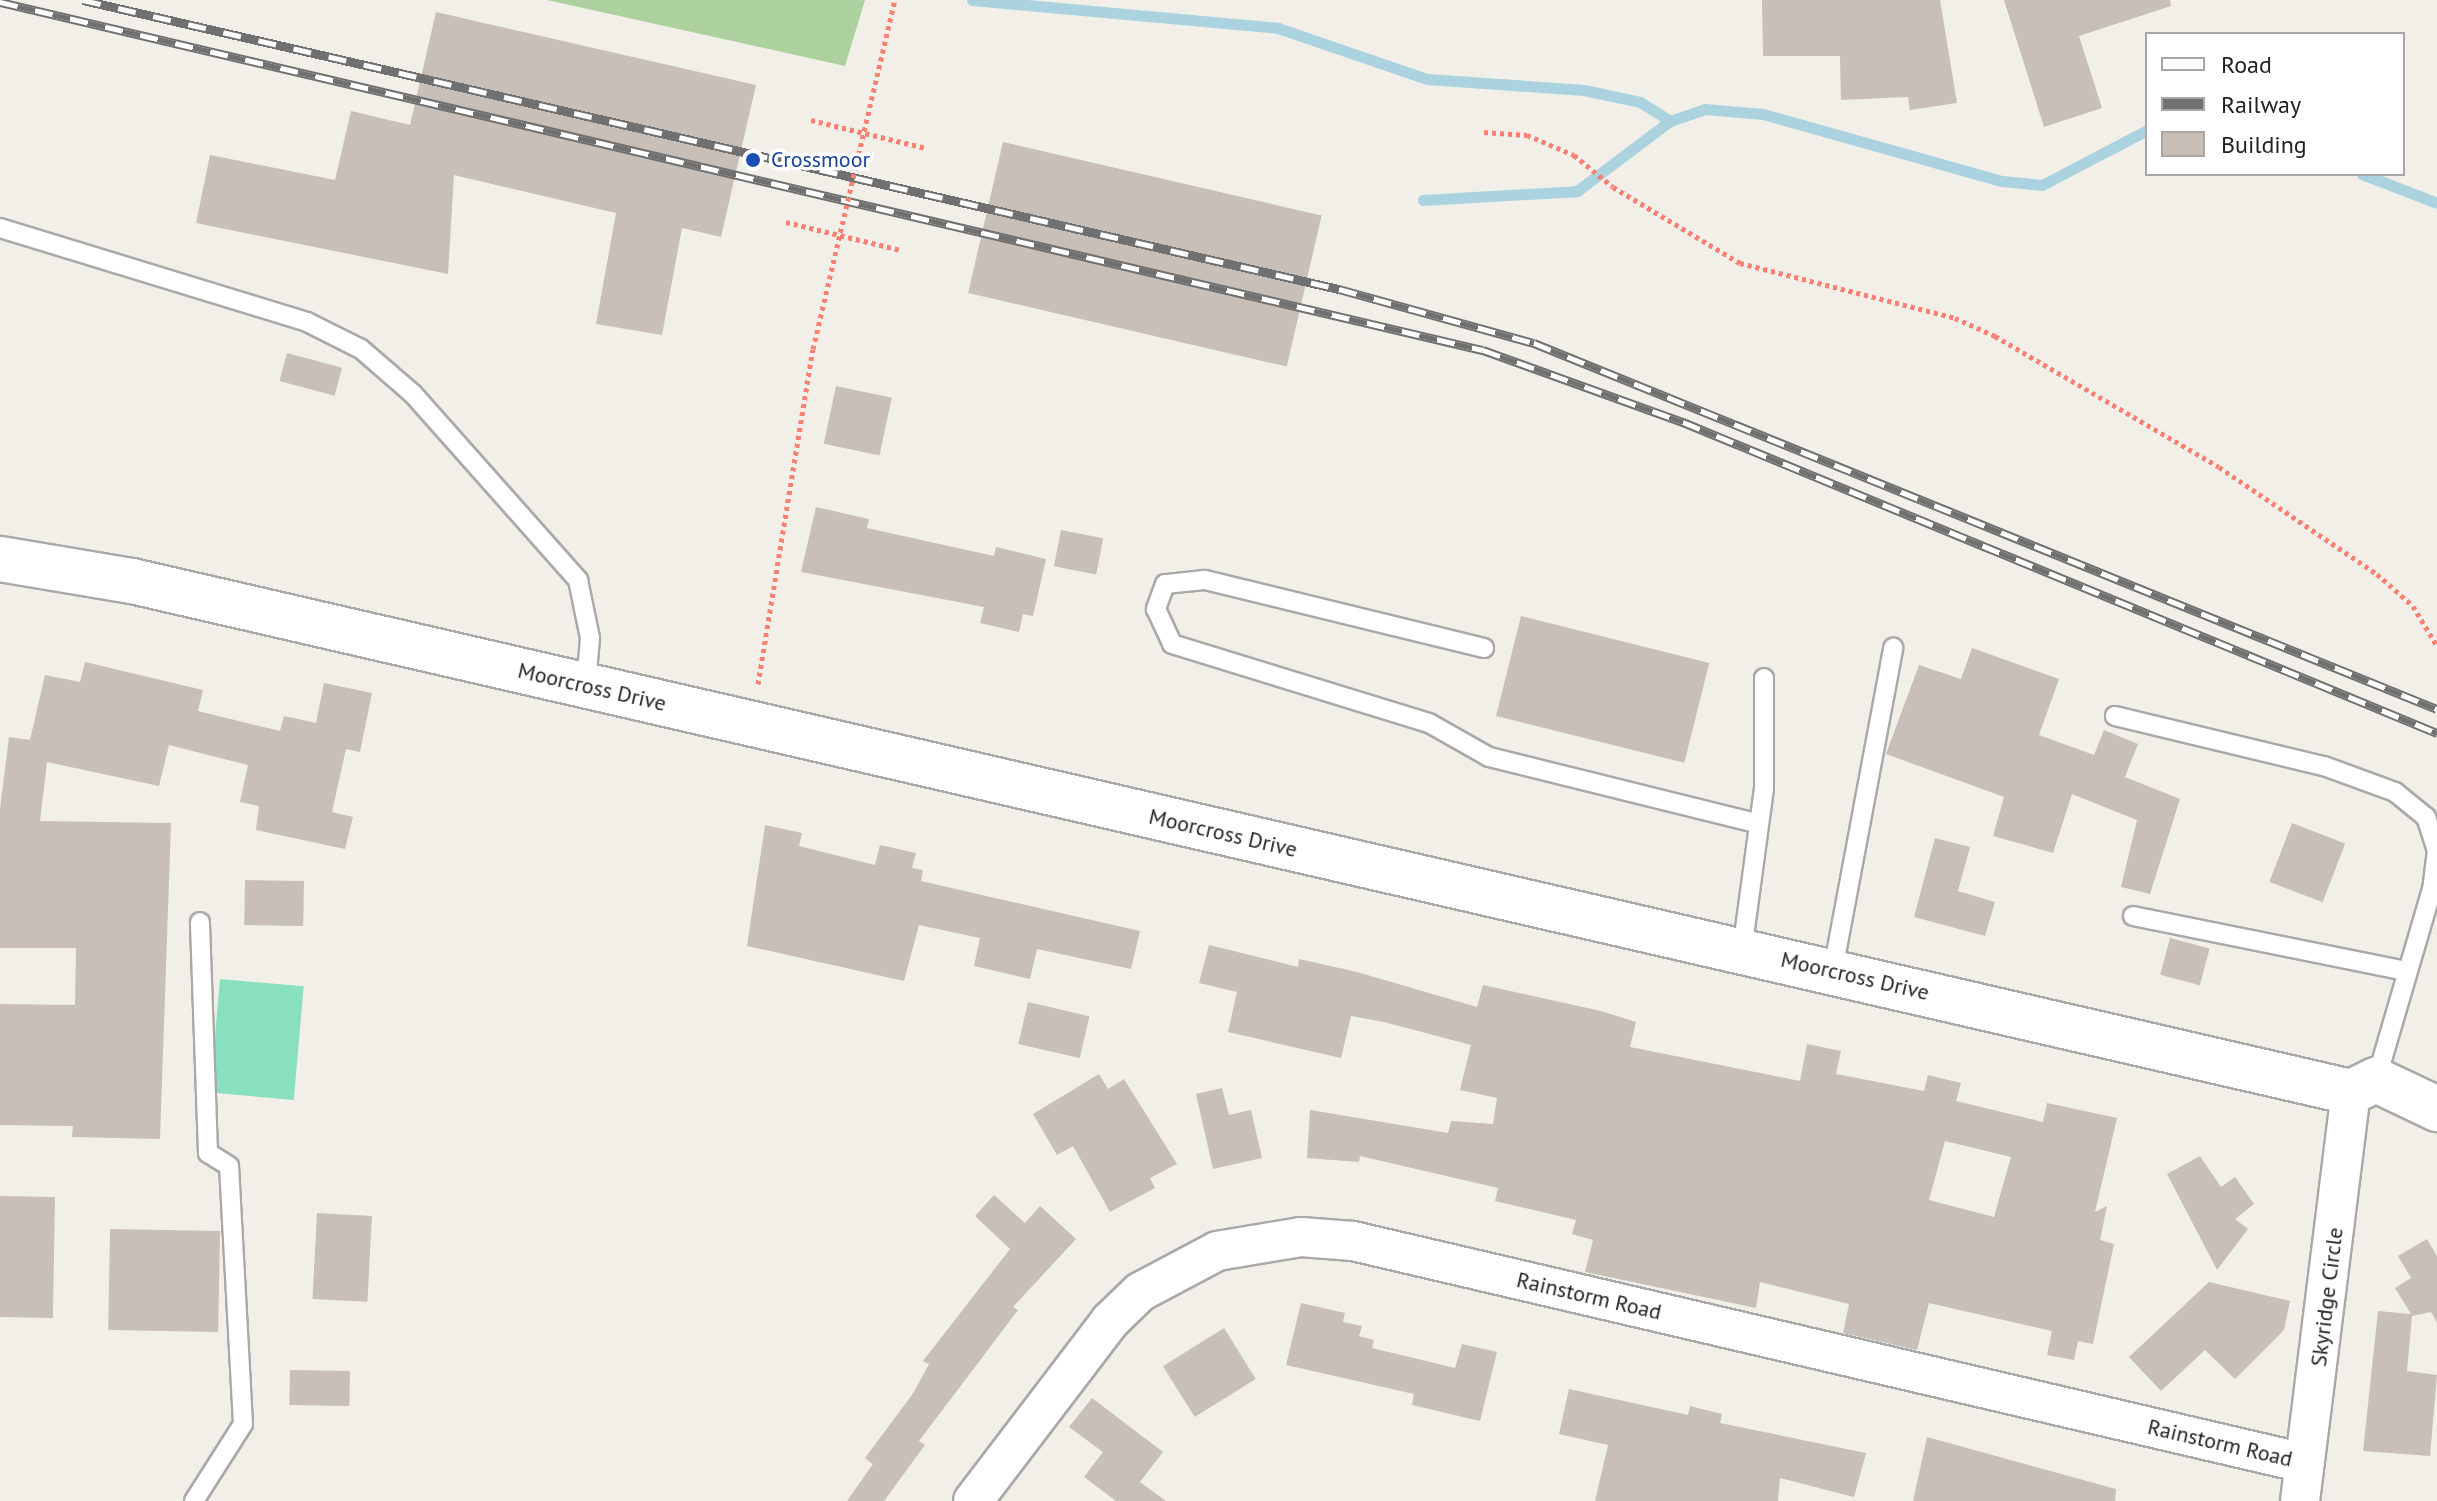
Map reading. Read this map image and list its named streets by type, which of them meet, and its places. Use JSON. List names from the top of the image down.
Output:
{
  "streets": {
    "street": ["Moorcross Drive", "Rainstorm Road", "Skyridge Circle"]
  },
  "crossings": [
    ["Moorcross Drive", "Skyridge Circle"],
    ["Rainstorm Road", "Skyridge Circle"]
  ],
  "places": ["Crossmoor"],
  "legend": ["Road", "Railway", "Building"]
}
